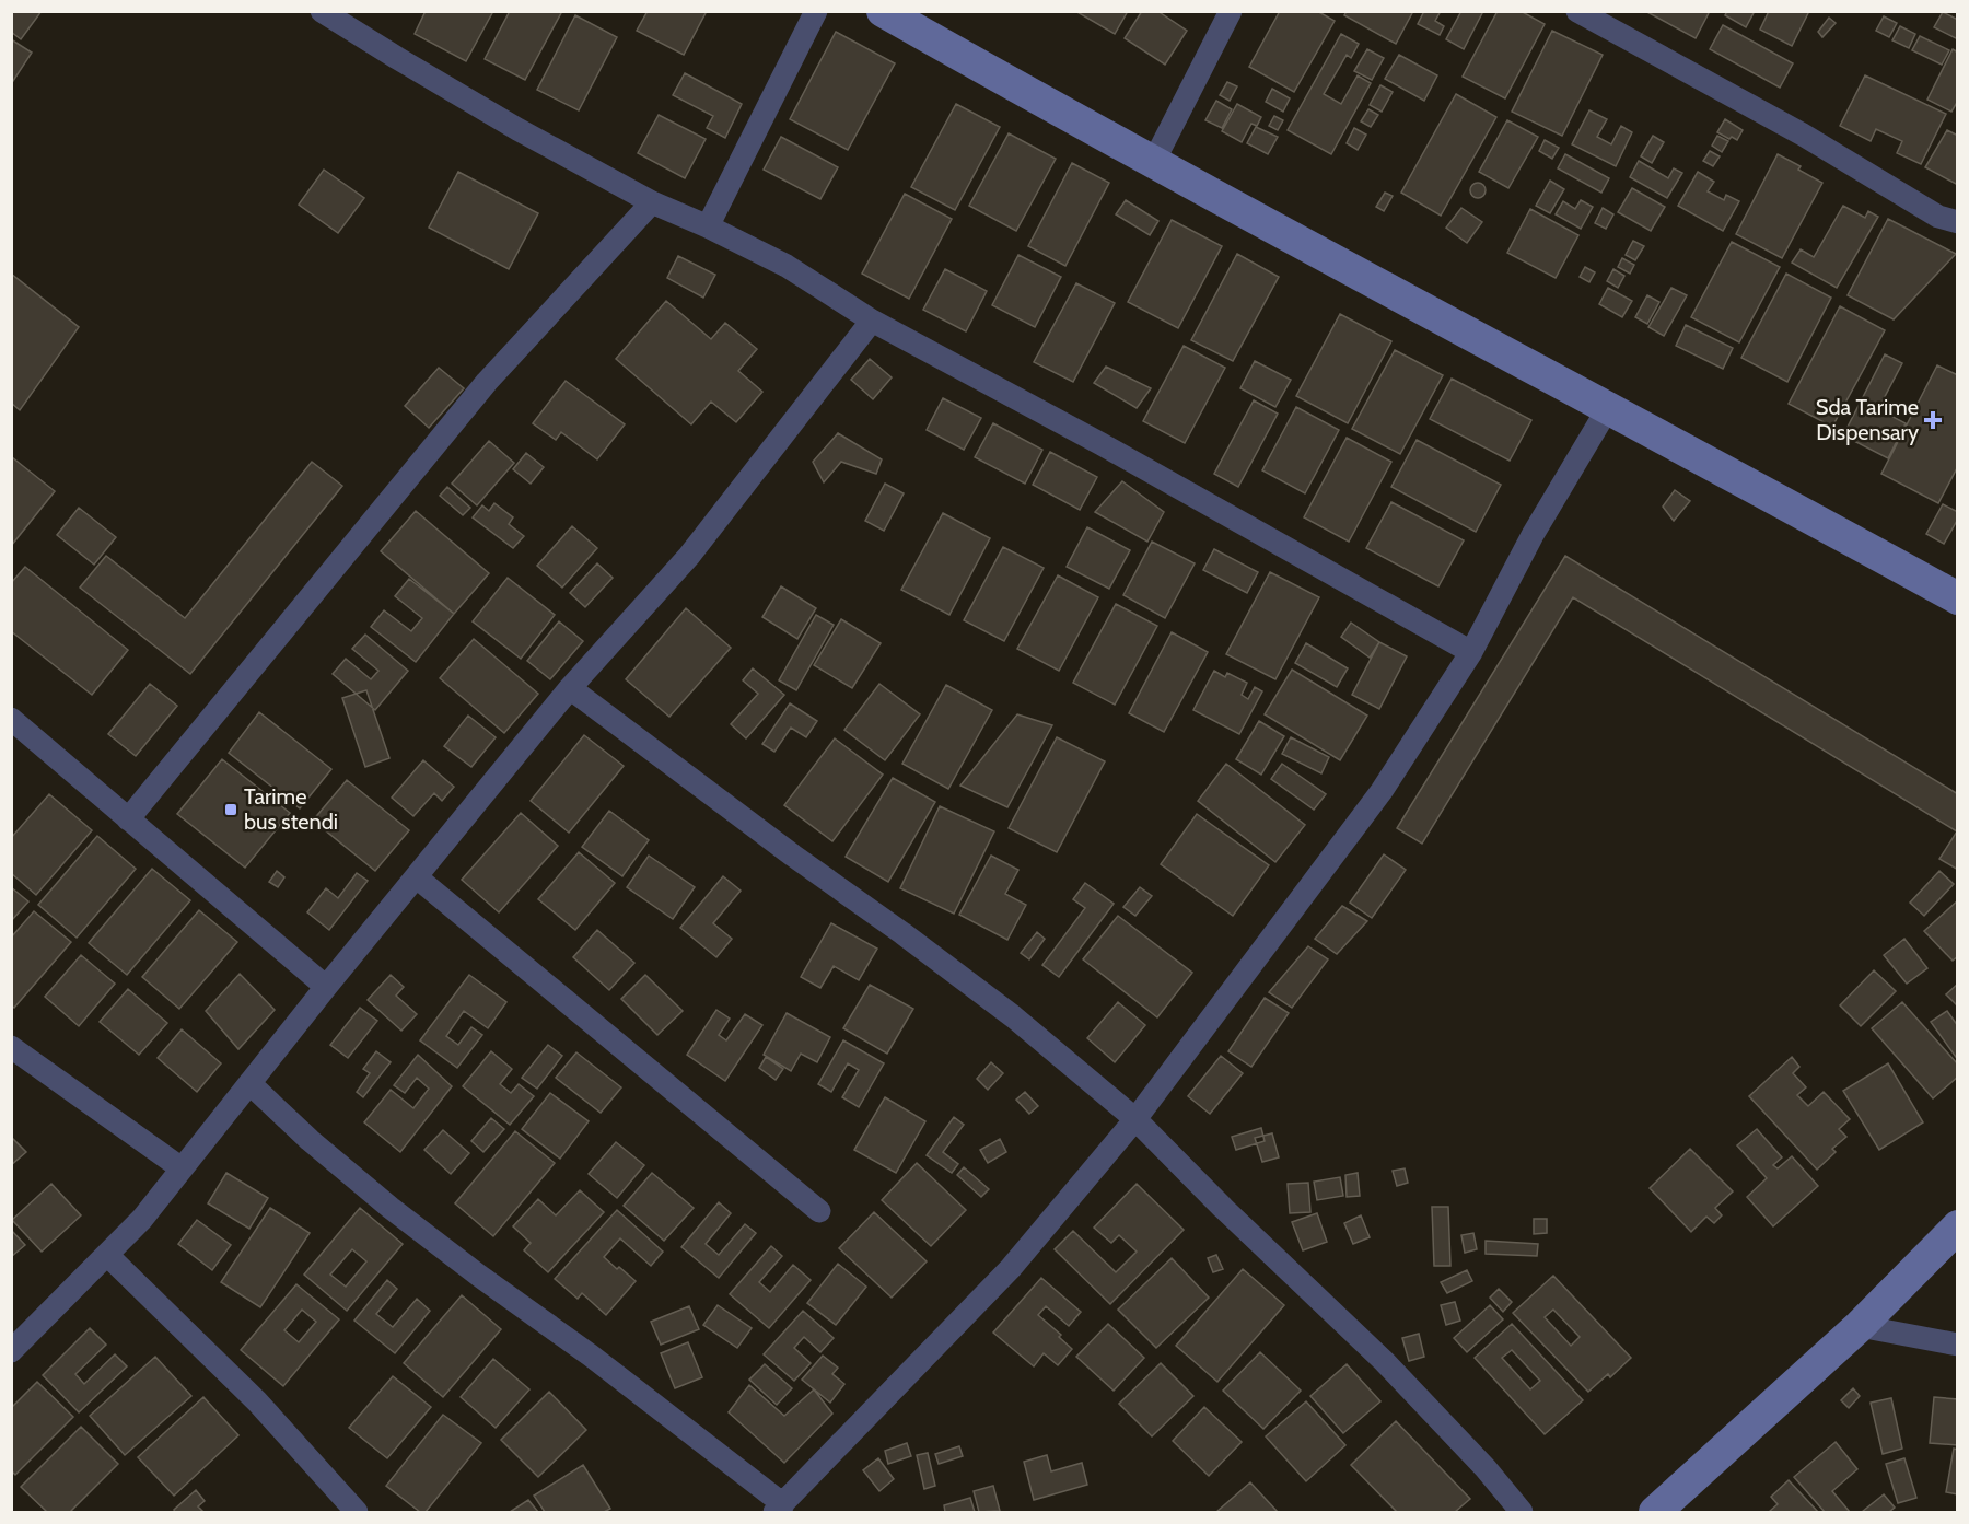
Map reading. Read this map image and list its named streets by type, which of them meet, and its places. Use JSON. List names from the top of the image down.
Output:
{
  "places": {
    "health": ["Sda Tarime Dispensary"],
    "transit": ["Tarime bus stendi"]
  }
}
